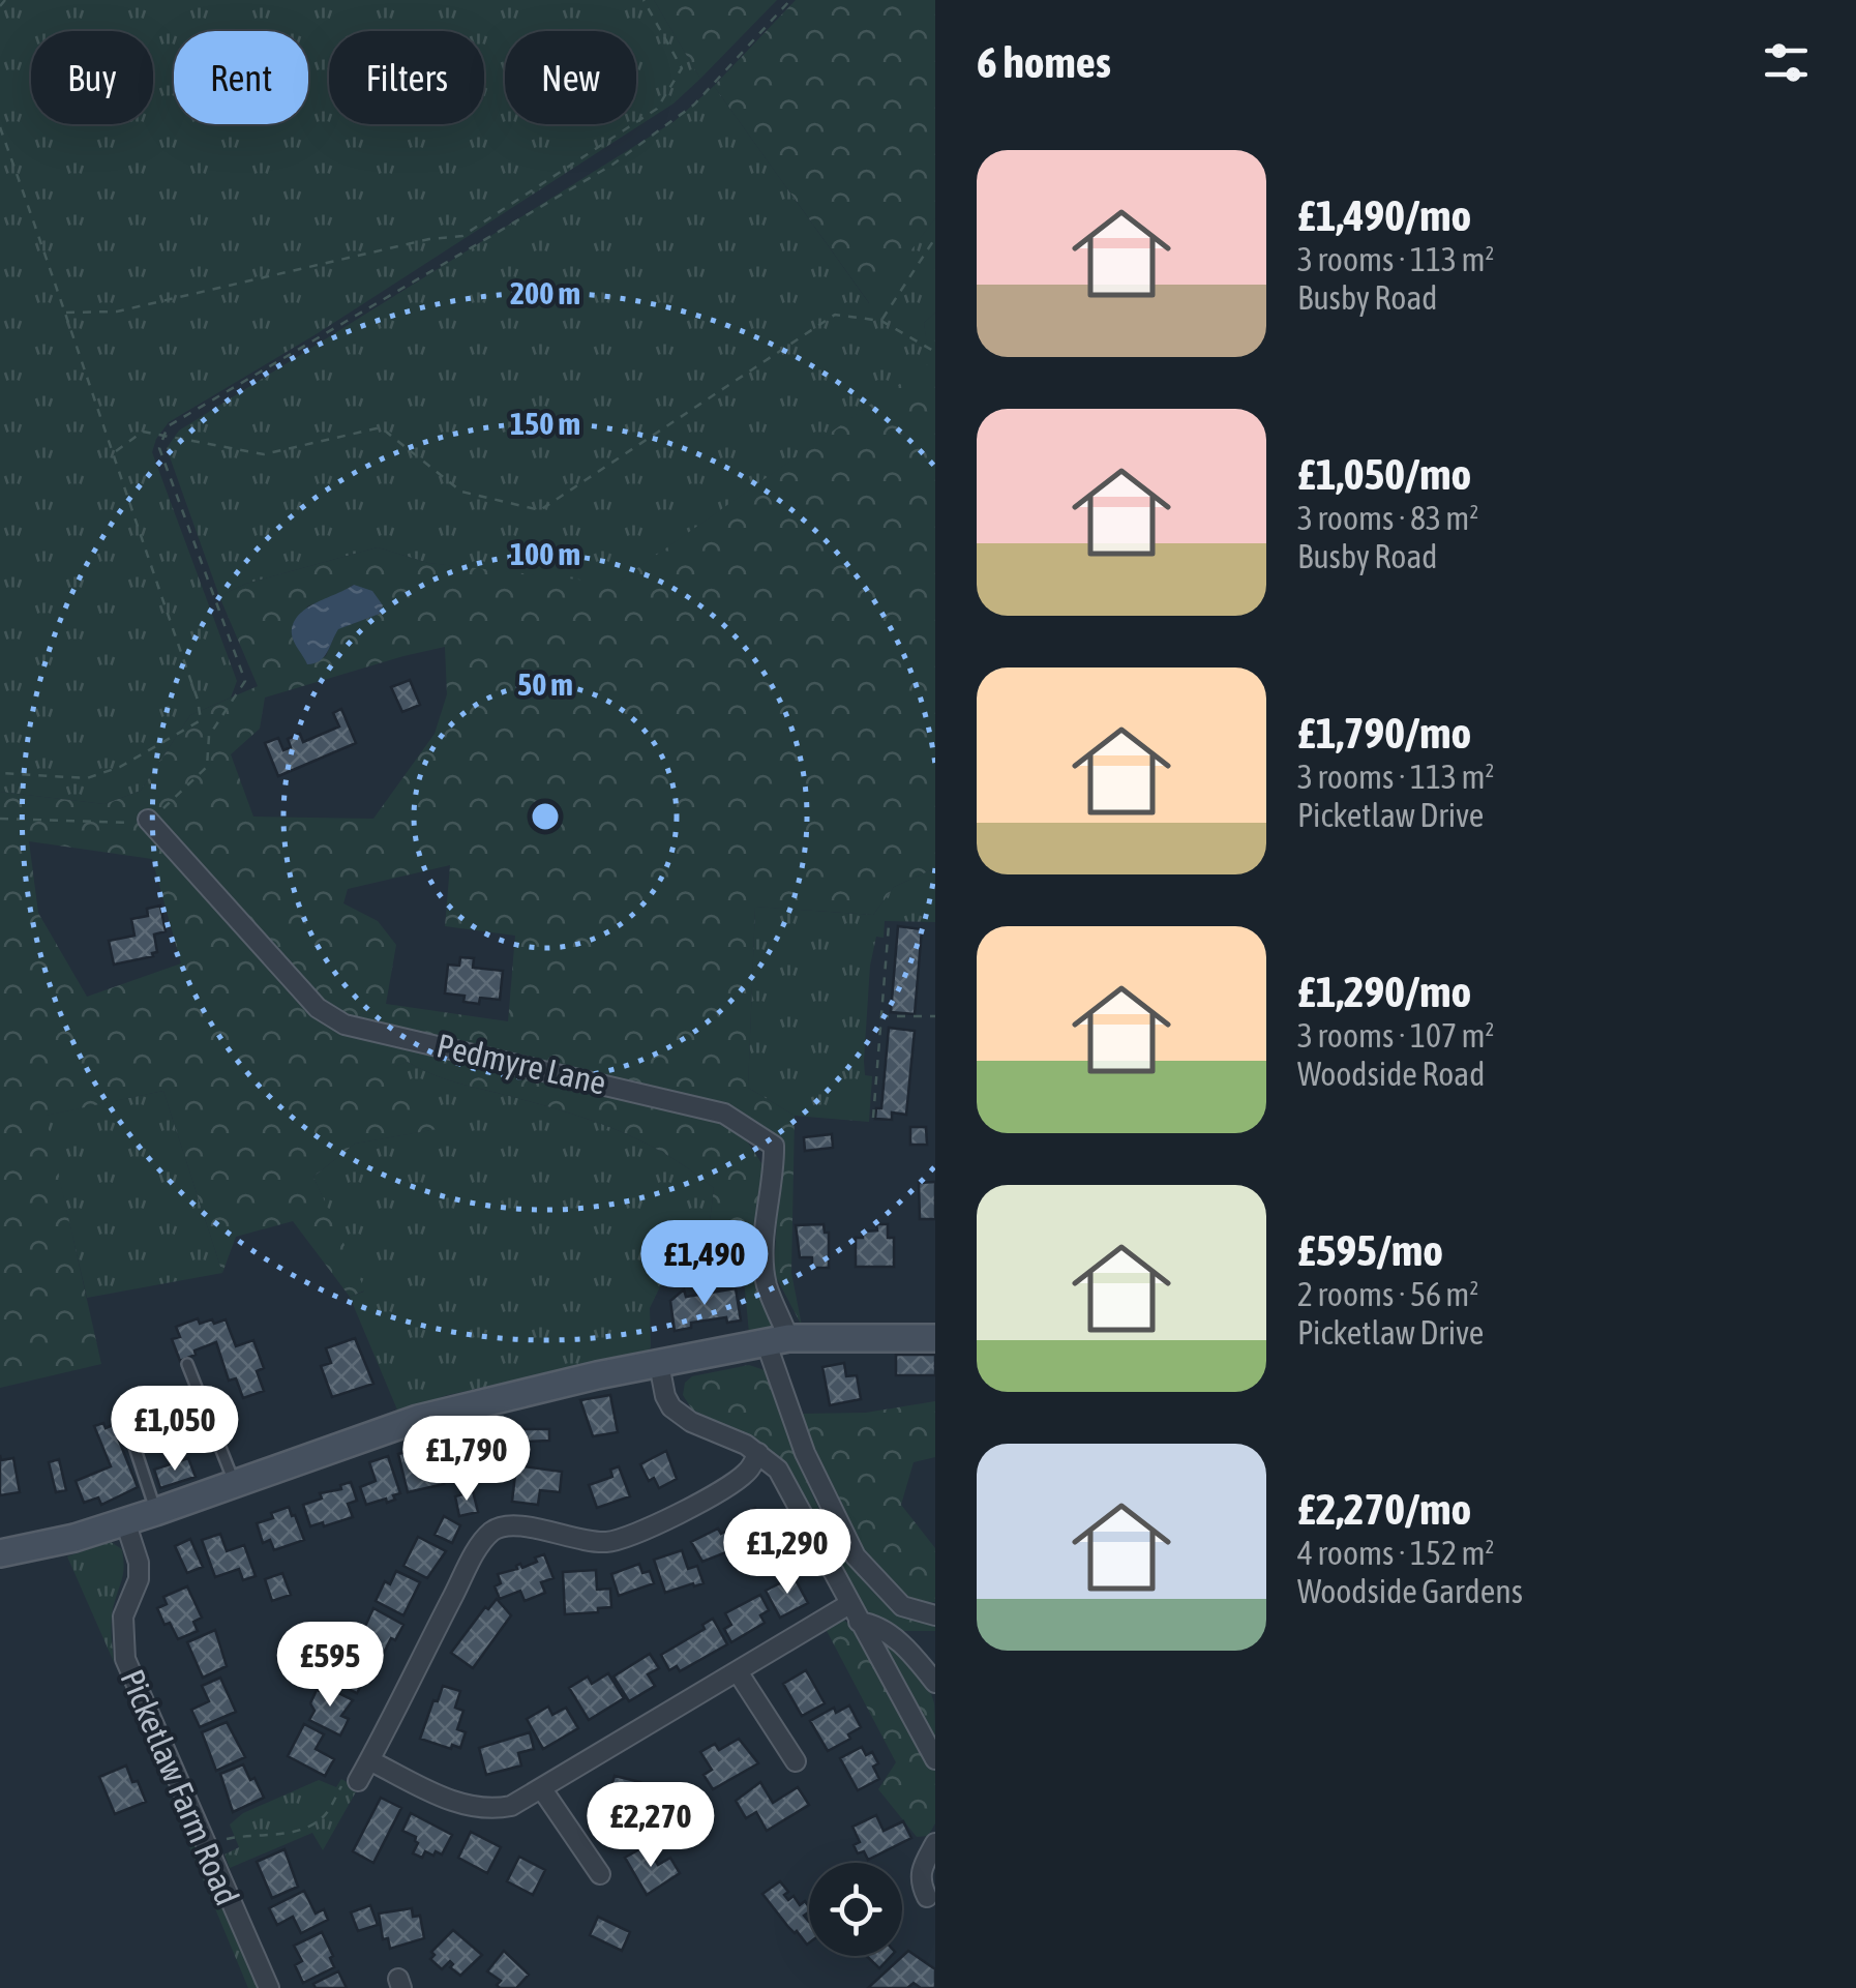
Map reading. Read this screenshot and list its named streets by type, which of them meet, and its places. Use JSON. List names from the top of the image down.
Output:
{
  "streets": {
    "street": ["Pedmyre Lane", "Picketlaw Farm Road"]
  },
  "page": {
    "heading": "6 homes",
    "chip": [
      "Buy",
      "Rent",
      "Filters",
      "New"
    ],
    "list": [
      {
        "name": "£1,490/mo",
        "note": "3 rooms · 113 m² · Busby Road"
      },
      {
        "name": "£1,050/mo",
        "note": "3 rooms · 83 m² · Busby Road"
      },
      {
        "name": "£1,790/mo",
        "note": "3 rooms · 113 m² · Picketlaw Drive"
      },
      {
        "name": "£1,290/mo",
        "note": "3 rooms · 107 m² · Woodside Road"
      },
      {
        "name": "£595/mo",
        "note": "2 rooms · 56 m² · Picketlaw Drive"
      },
      {
        "name": "£2,270/mo",
        "note": "4 rooms · 152 m² · Woodside Gardens"
      }
    ],
    "price": [
      "£1,490",
      "£1,050",
      "£1,790",
      "£1,290",
      "£595",
      "£2,270"
    ]
  },
  "rings": [
    "200 m",
    "150 m",
    "100 m",
    "50 m"
  ]
}
